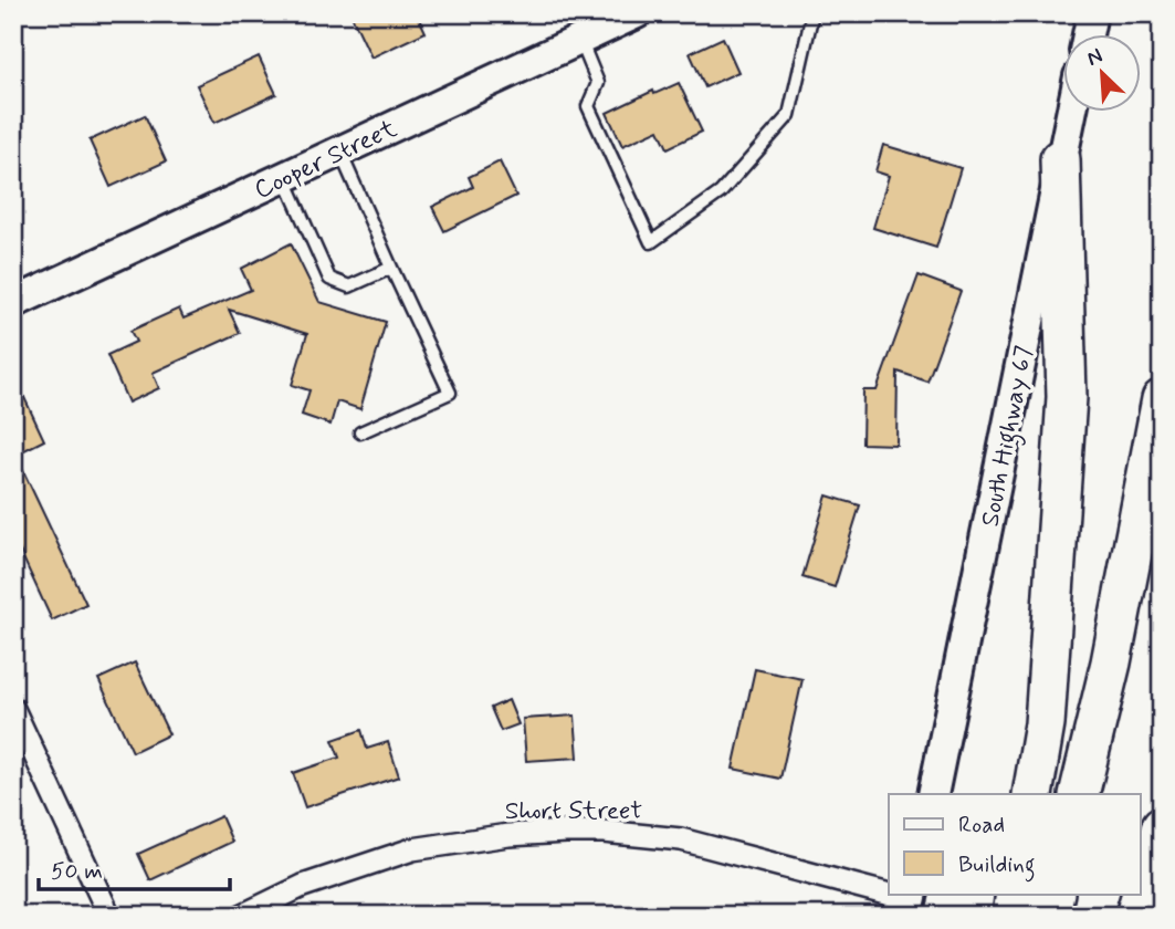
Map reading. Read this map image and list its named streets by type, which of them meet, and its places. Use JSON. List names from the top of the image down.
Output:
{
  "streets": {
    "main road": ["Cooper Street", "South Highway 67"],
    "street": ["Short Street"]
  },
  "legend": ["Road", "Building"],
  "scale_bar": "50 m",
  "north": "top left"
}
